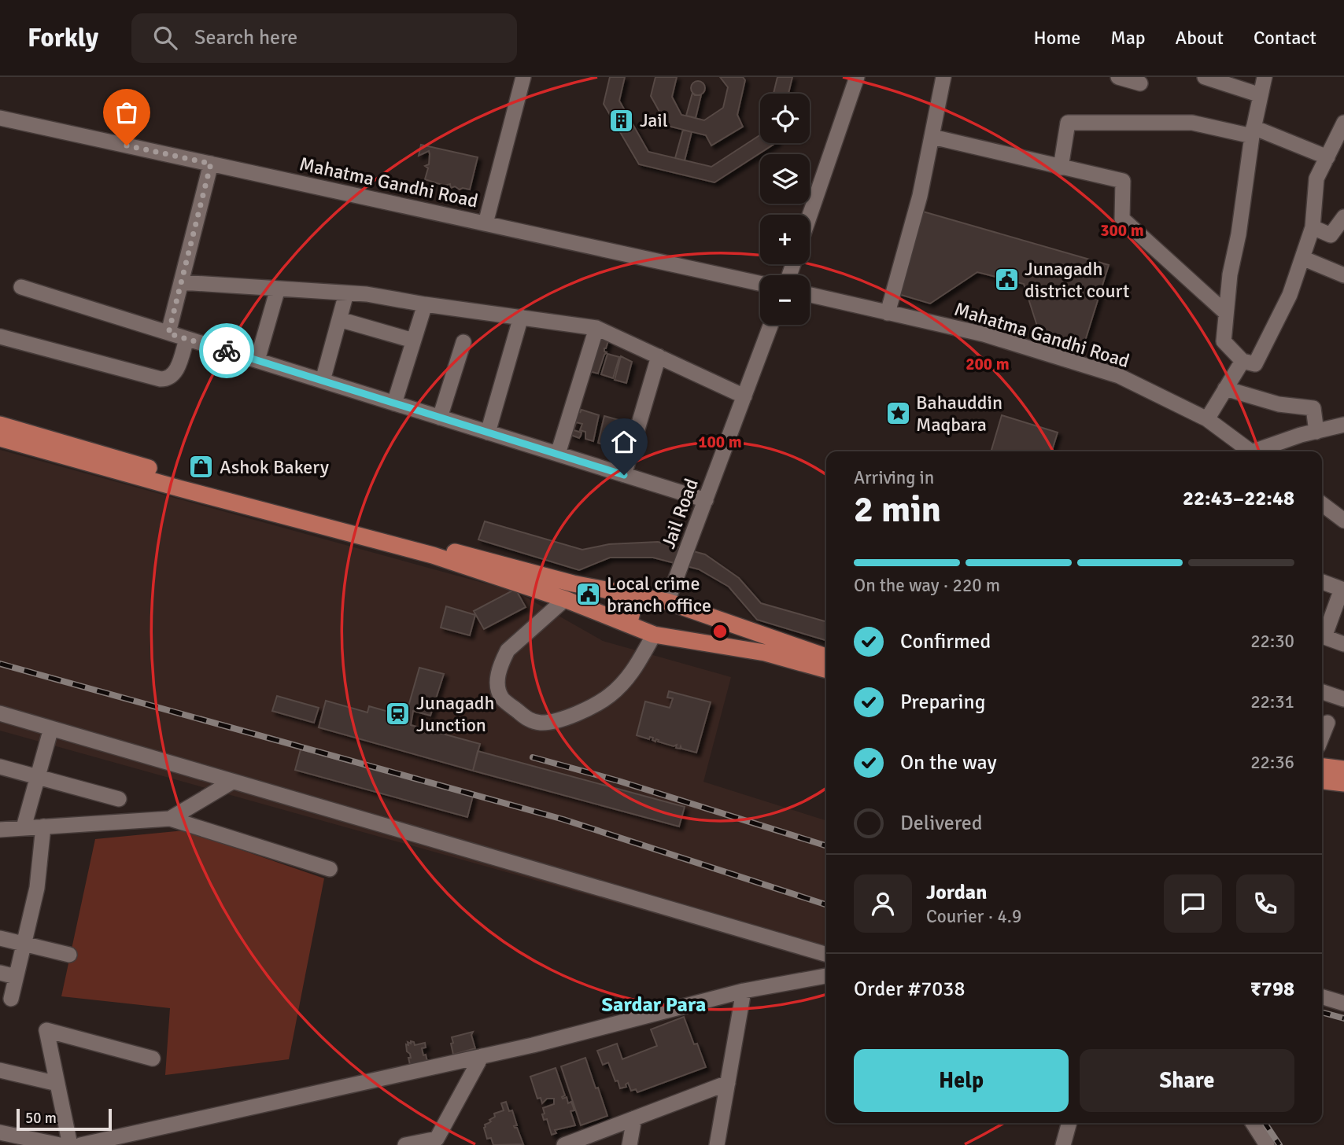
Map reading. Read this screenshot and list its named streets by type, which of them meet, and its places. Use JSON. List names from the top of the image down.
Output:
{
  "streets": {
    "street": ["Mahatma Gandhi Road", "Jail Road"]
  },
  "districts": ["Sardar Para"],
  "places": {
    "building": ["Jail"],
    "public building": ["Junagadh district court", "Local crime branch office"],
    "place": ["Bahauddin Maqbara"],
    "shop": ["Ashok Bakery"],
    "station": ["Junagadh Junction"]
  },
  "scale_bar": "50 m",
  "page": {
    "header": "Forkly",
    "search": "Search here",
    "nav": [
      "Home",
      "Map",
      "About",
      "Contact"
    ],
    "map_buttons": ["+", "−"],
    "heading": ["2 min", "Arriving in", "22:43–22:48"],
    "panel": [
      "Jordan",
      "Courier · 4.9",
      "Order #7038",
      "₹798"
    ],
    "bar": "On the way · 220 m",
    "list": [
      ["Confirmed", "22:30"],
      ["Preparing", "22:31"],
      ["On the way", "22:36"],
      "Delivered"
    ],
    "buttons": ["Help", "Share"],
    "scale": "50 m"
  },
  "rings": ["300 m", "200 m", "100 m"]
}
